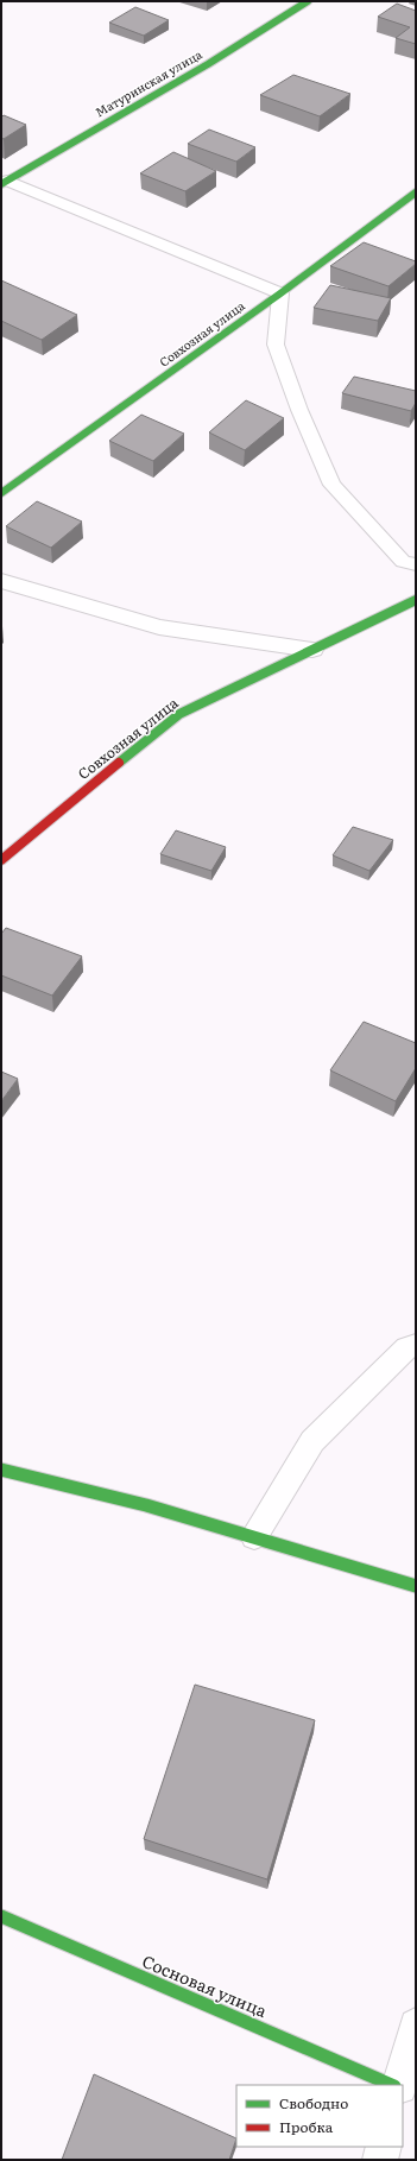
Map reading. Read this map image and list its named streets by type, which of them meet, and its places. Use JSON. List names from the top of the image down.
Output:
{
  "streets": {
    "street": ["Матуринская улица", "Совхозная улица", "Сосновая улица"]
  },
  "legend": ["Свободно", "Пробка"]
}
